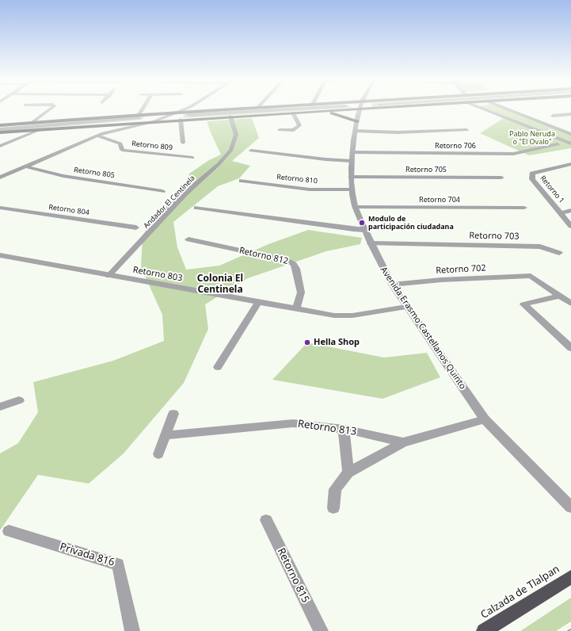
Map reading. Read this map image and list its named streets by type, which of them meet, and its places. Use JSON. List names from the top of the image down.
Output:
{
  "streets": {
    "highway": ["Calzada de Tlalpan"],
    "street": [
      "Retorno 809",
      "Retorno 706",
      "Retorno 705",
      "Retorno 805",
      "Retorno 810",
      "Retorno 1",
      "Retorno 704",
      "Andador El Centinela",
      "Retorno 804",
      "Retorno 703",
      "Retorno 812",
      "Retorno 702",
      "Retorno 803",
      "Avenida Erasmo Castellanos Quinto",
      "Retorno 813",
      "Privada 816",
      "Retorno 815"
    ]
  },
  "crossings": [
    ["Retorno 706", "Avenida Erasmo Castellanos Quinto"],
    ["Retorno 705", "Avenida Erasmo Castellanos Quinto"],
    ["Retorno 810", "Avenida Erasmo Castellanos Quinto"],
    ["Retorno 704", "Avenida Erasmo Castellanos Quinto"],
    ["Andador El Centinela", "Retorno 803"],
    ["Retorno 703", "Avenida Erasmo Castellanos Quinto"],
    ["Retorno 812", "Retorno 803"],
    ["Retorno 702", "Avenida Erasmo Castellanos Quinto"],
    ["Retorno 803", "Avenida Erasmo Castellanos Quinto"],
    ["Avenida Erasmo Castellanos Quinto", "Retorno 813"]
  ],
  "districts": ["Colonia El Centinela"],
  "parks": ["Pablo Neruda o \"El Ovalo\""],
  "places": ["Modulo de participación ciudadana", "Hella Shop"]
}
